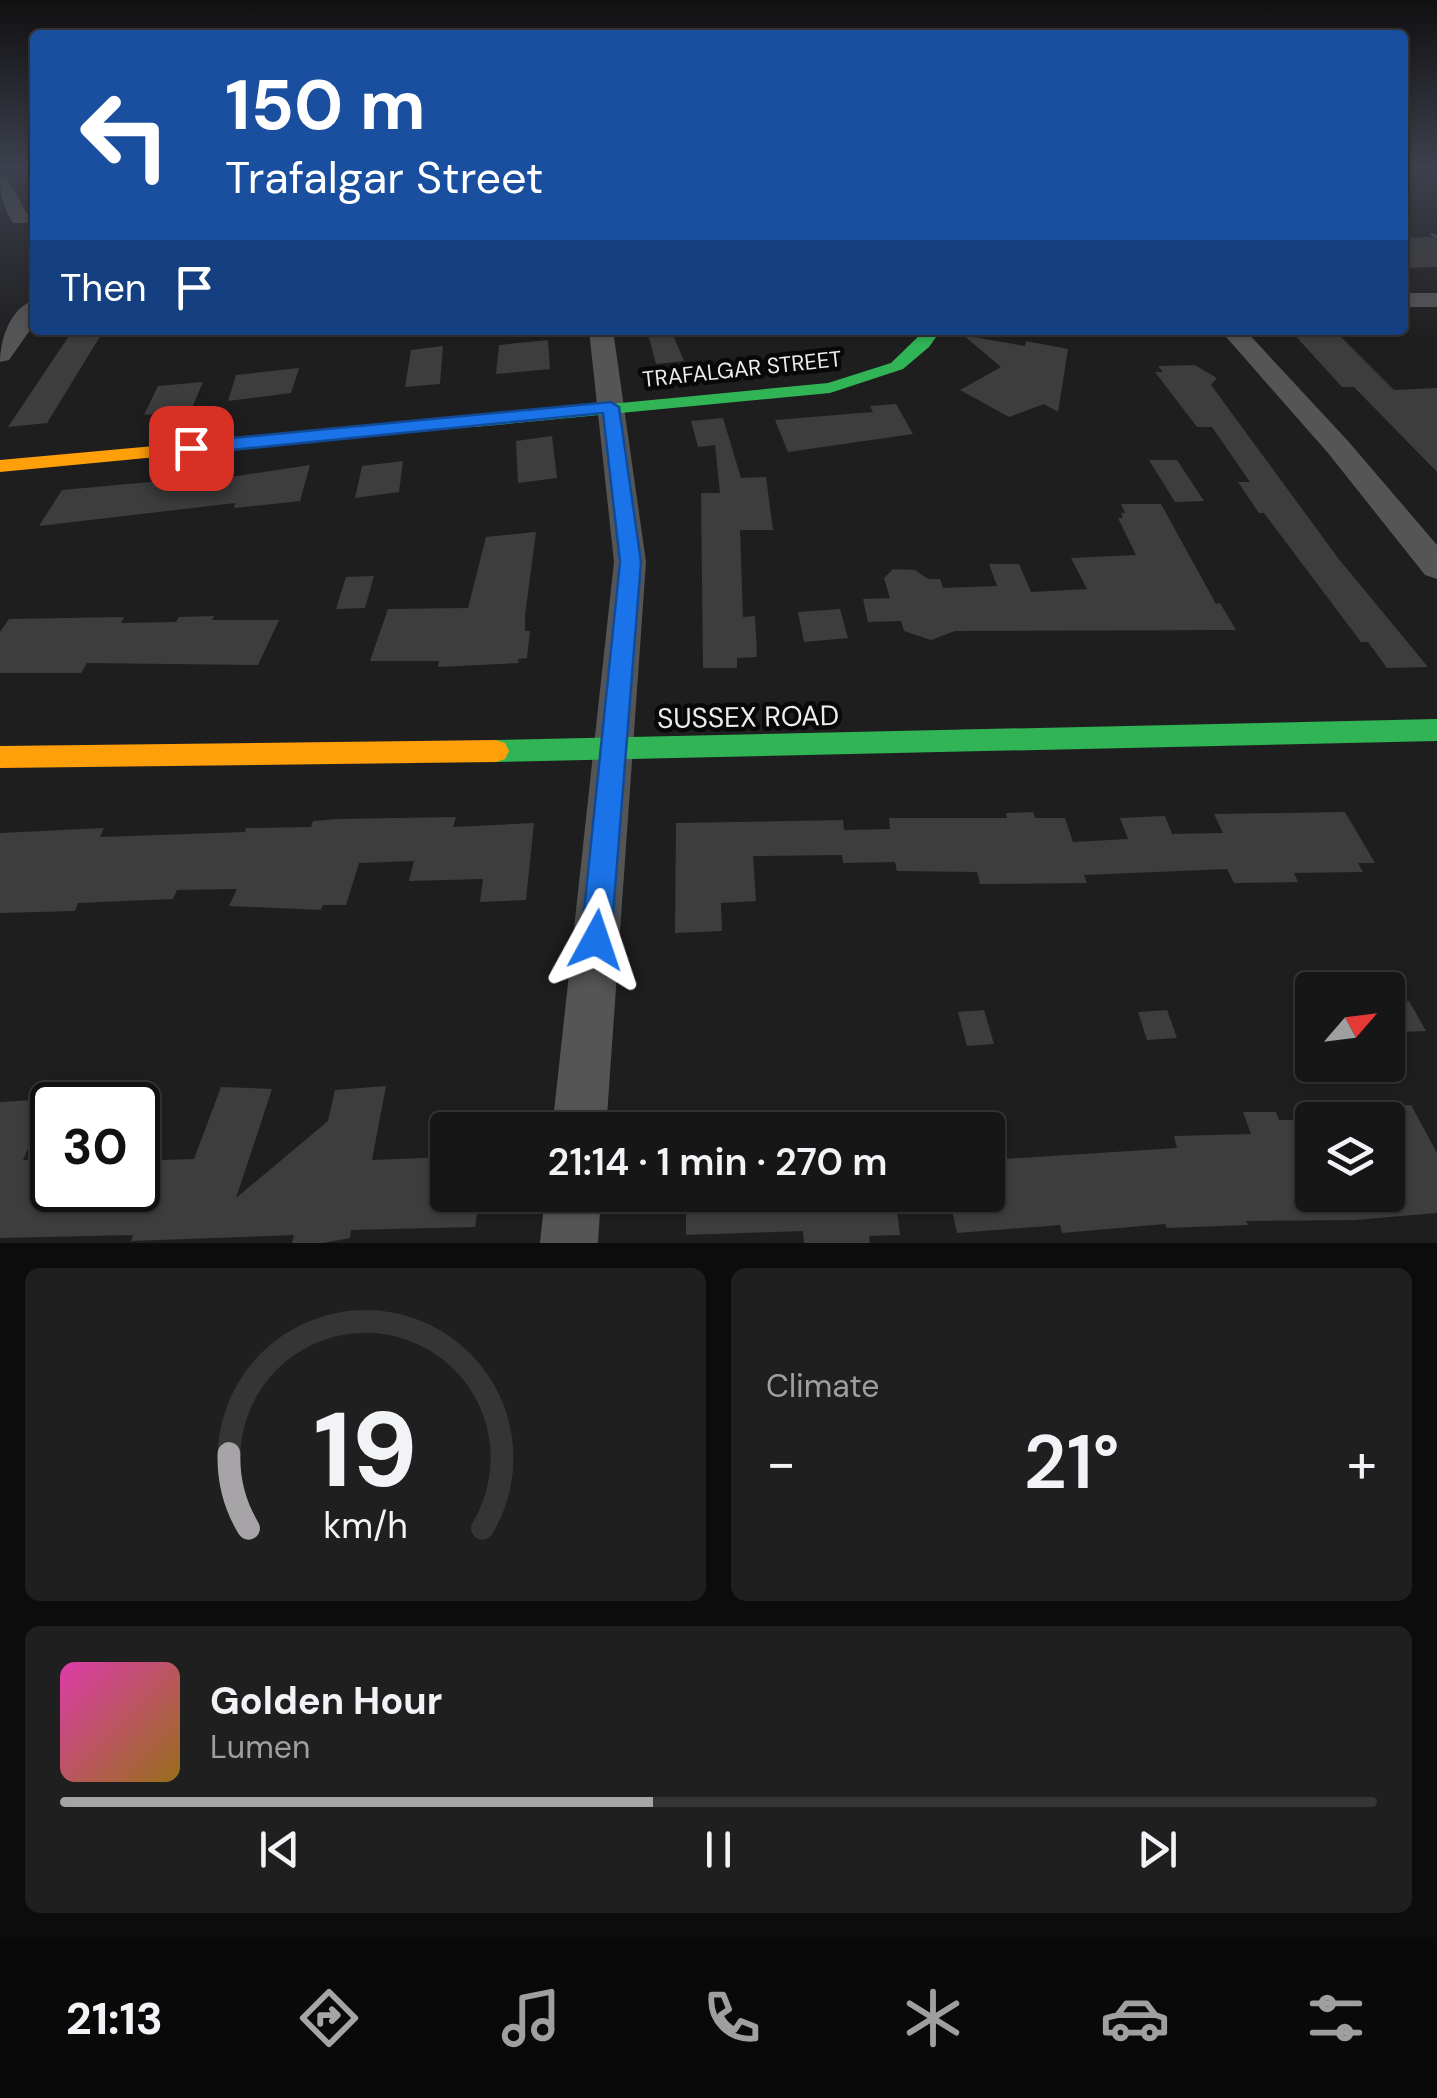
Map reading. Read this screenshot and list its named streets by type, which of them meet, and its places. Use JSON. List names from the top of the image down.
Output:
{
  "streets": {
    "street": ["TRAFALGAR STREET", "SUSSEX ROAD"]
  },
  "north": "top right",
  "page": {
    "turn": ["150 m", "Trafalgar Street"],
    "then": "Then",
    "limit": "30",
    "trip": "21:14 · 1 min · 270 m",
    "tile": "Climate",
    "heat": ["−", "21°", "+"],
    "song": ["Golden Hour", "Lumen"],
    "tabs": "21:13",
    "gauge": ["19", "km/h"]
  }
}
